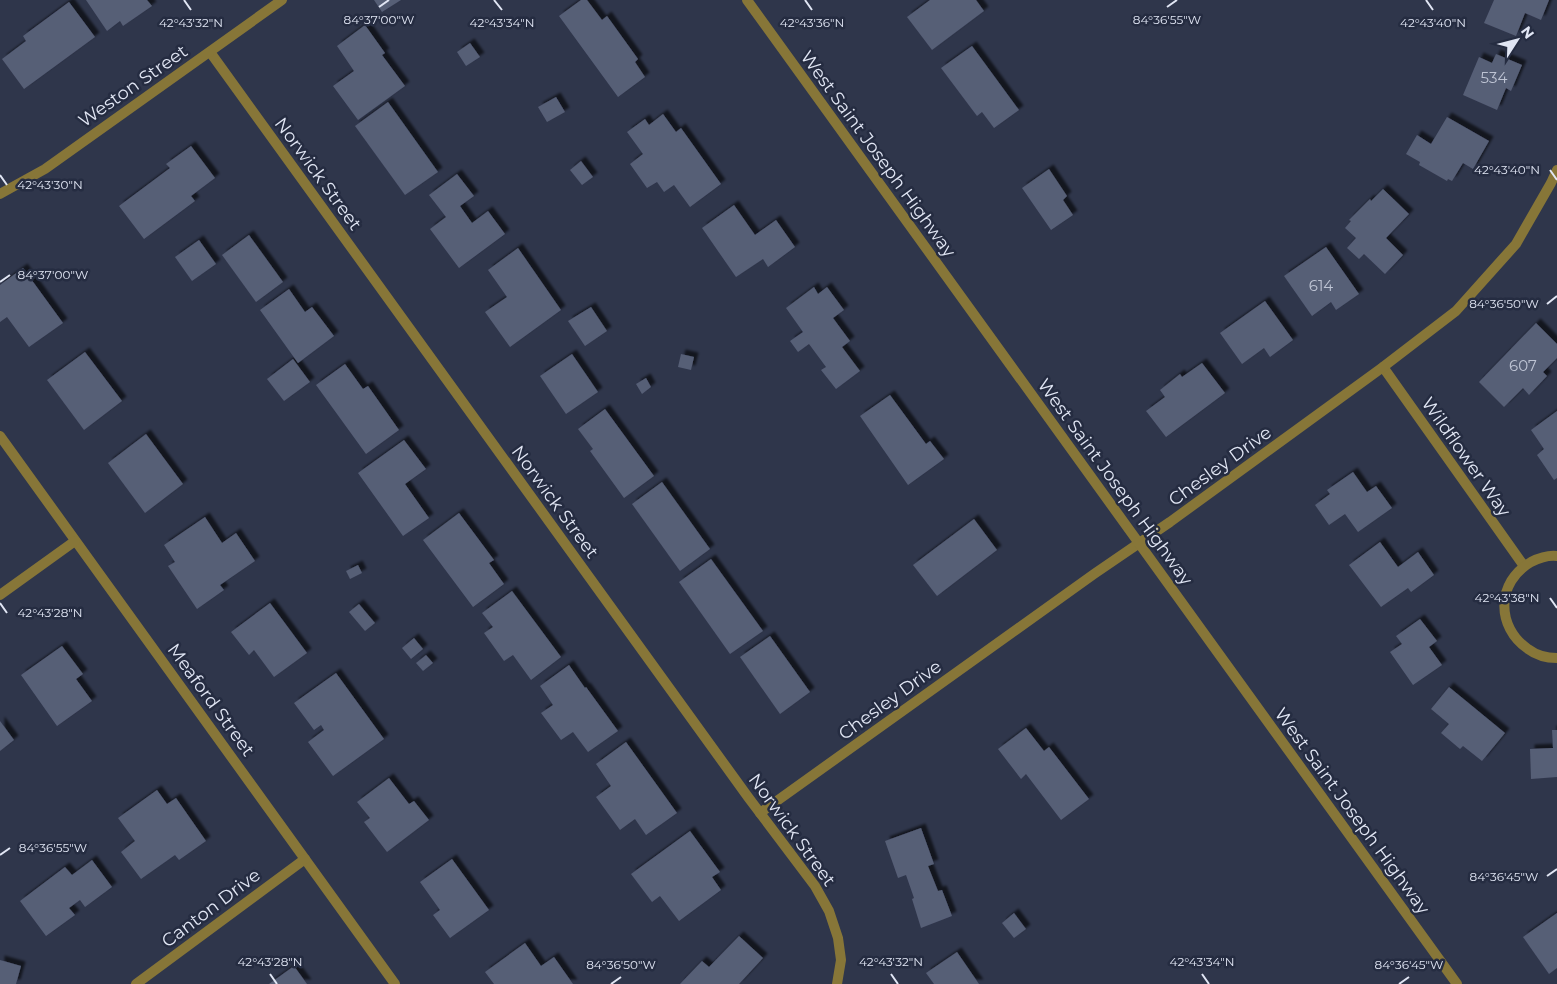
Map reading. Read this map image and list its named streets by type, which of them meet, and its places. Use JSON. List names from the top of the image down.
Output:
{
  "streets": {
    "street": [
      "Weston Street",
      "West Saint Joseph Highway",
      "Norwick Street",
      "Wildflower Way",
      "Chesley Drive",
      "Meaford Street",
      "Canton Drive"
    ]
  },
  "crossings": [
    ["Weston Street", "Norwick Street"],
    ["West Saint Joseph Highway", "Chesley Drive"],
    ["Norwick Street", "Chesley Drive"],
    ["Wildflower Way", "Chesley Drive"],
    ["Meaford Street", "Canton Drive"]
  ],
  "house_numbers": ["534", "614", "607"],
  "north": "top right",
  "coordinates": [
    "84°36'55\"W",
    "84°37'00\"W",
    "42°43'32\"N",
    "42°43'34\"N",
    "42°43'36\"N",
    "42°43'40\"N",
    "42°43'30\"N",
    "84°36'50\"W",
    "42°43'38\"N",
    "42°43'28\"N",
    "84°36'45\"W"
  ]
}
